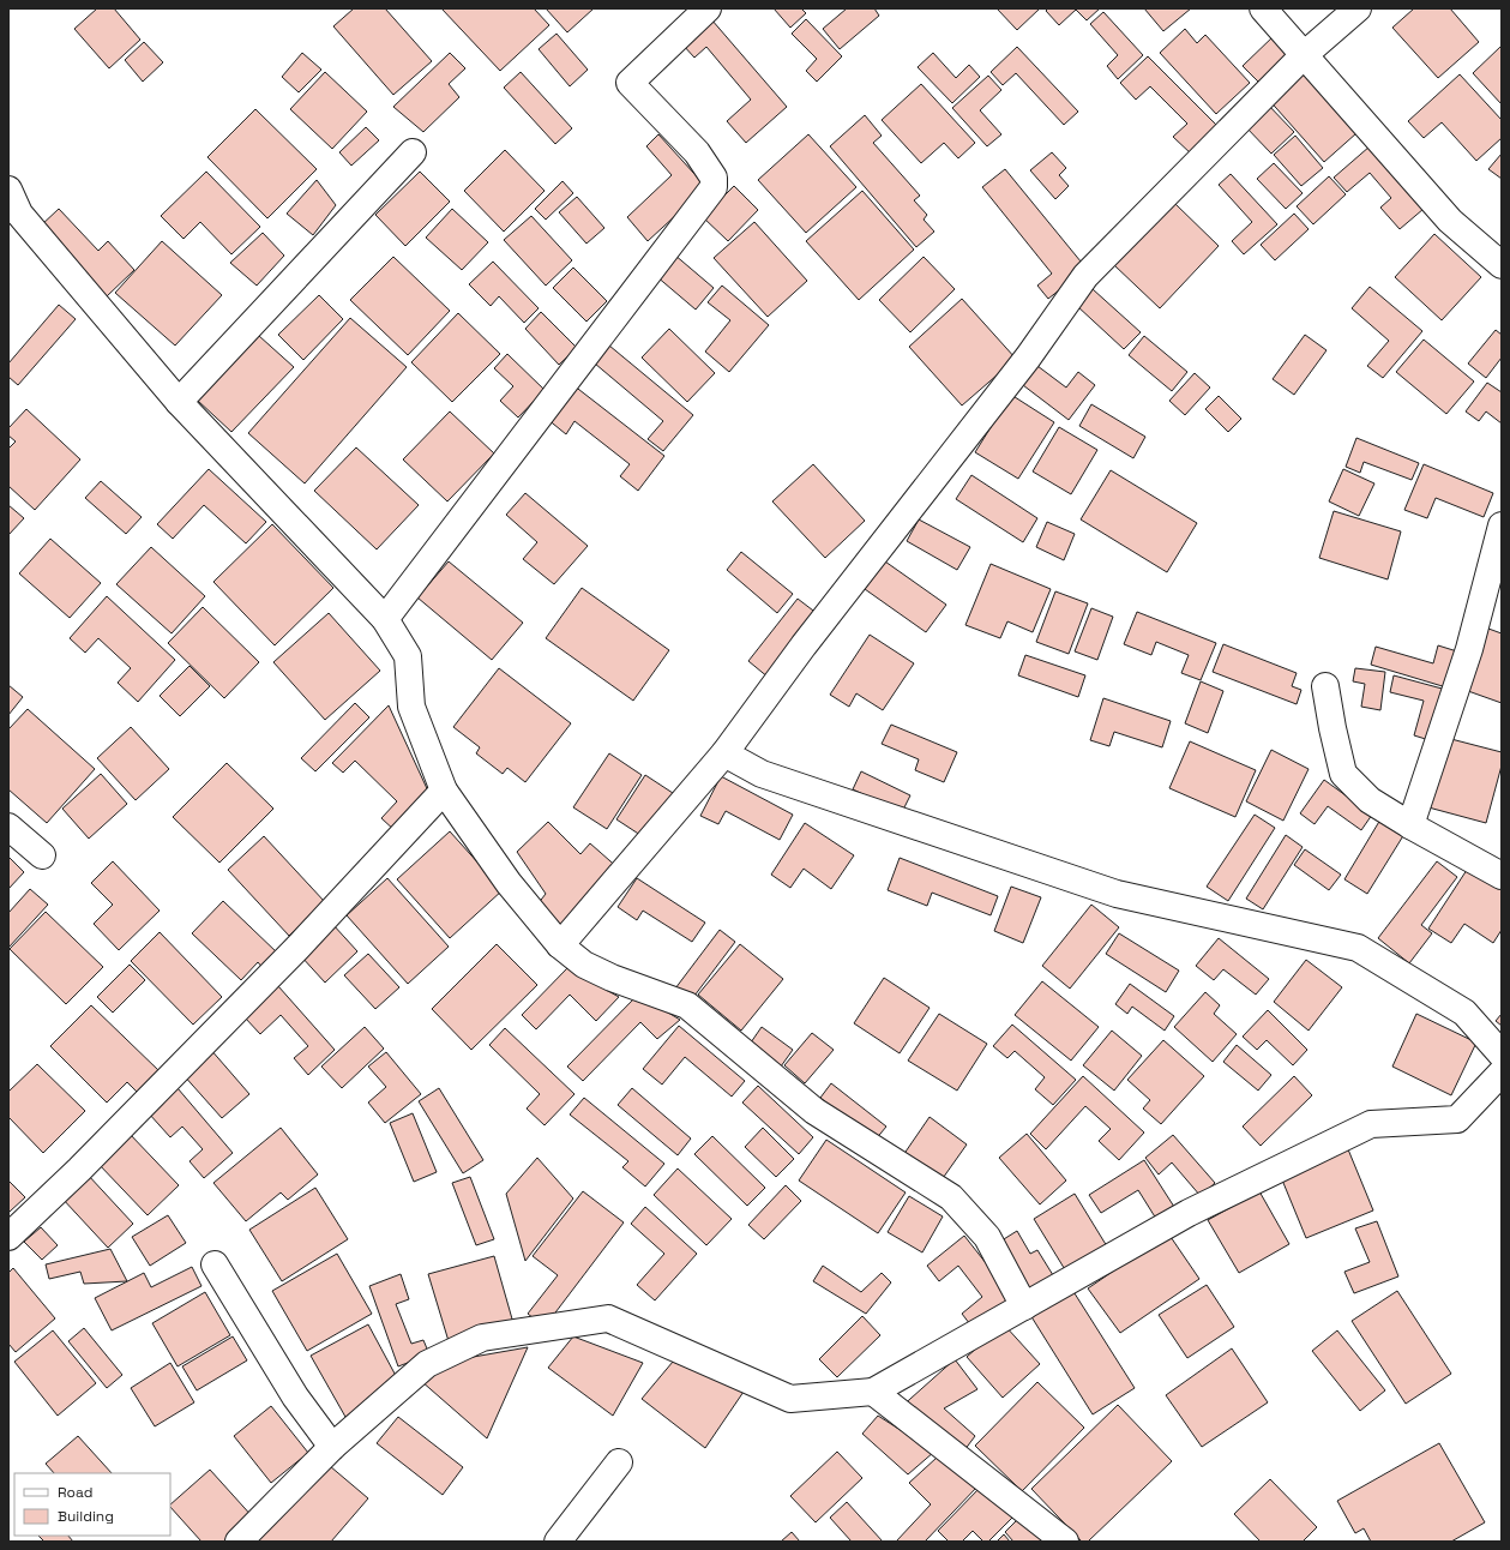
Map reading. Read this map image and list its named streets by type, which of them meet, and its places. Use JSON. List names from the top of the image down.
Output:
{
  "legend": ["Road", "Building"]
}
